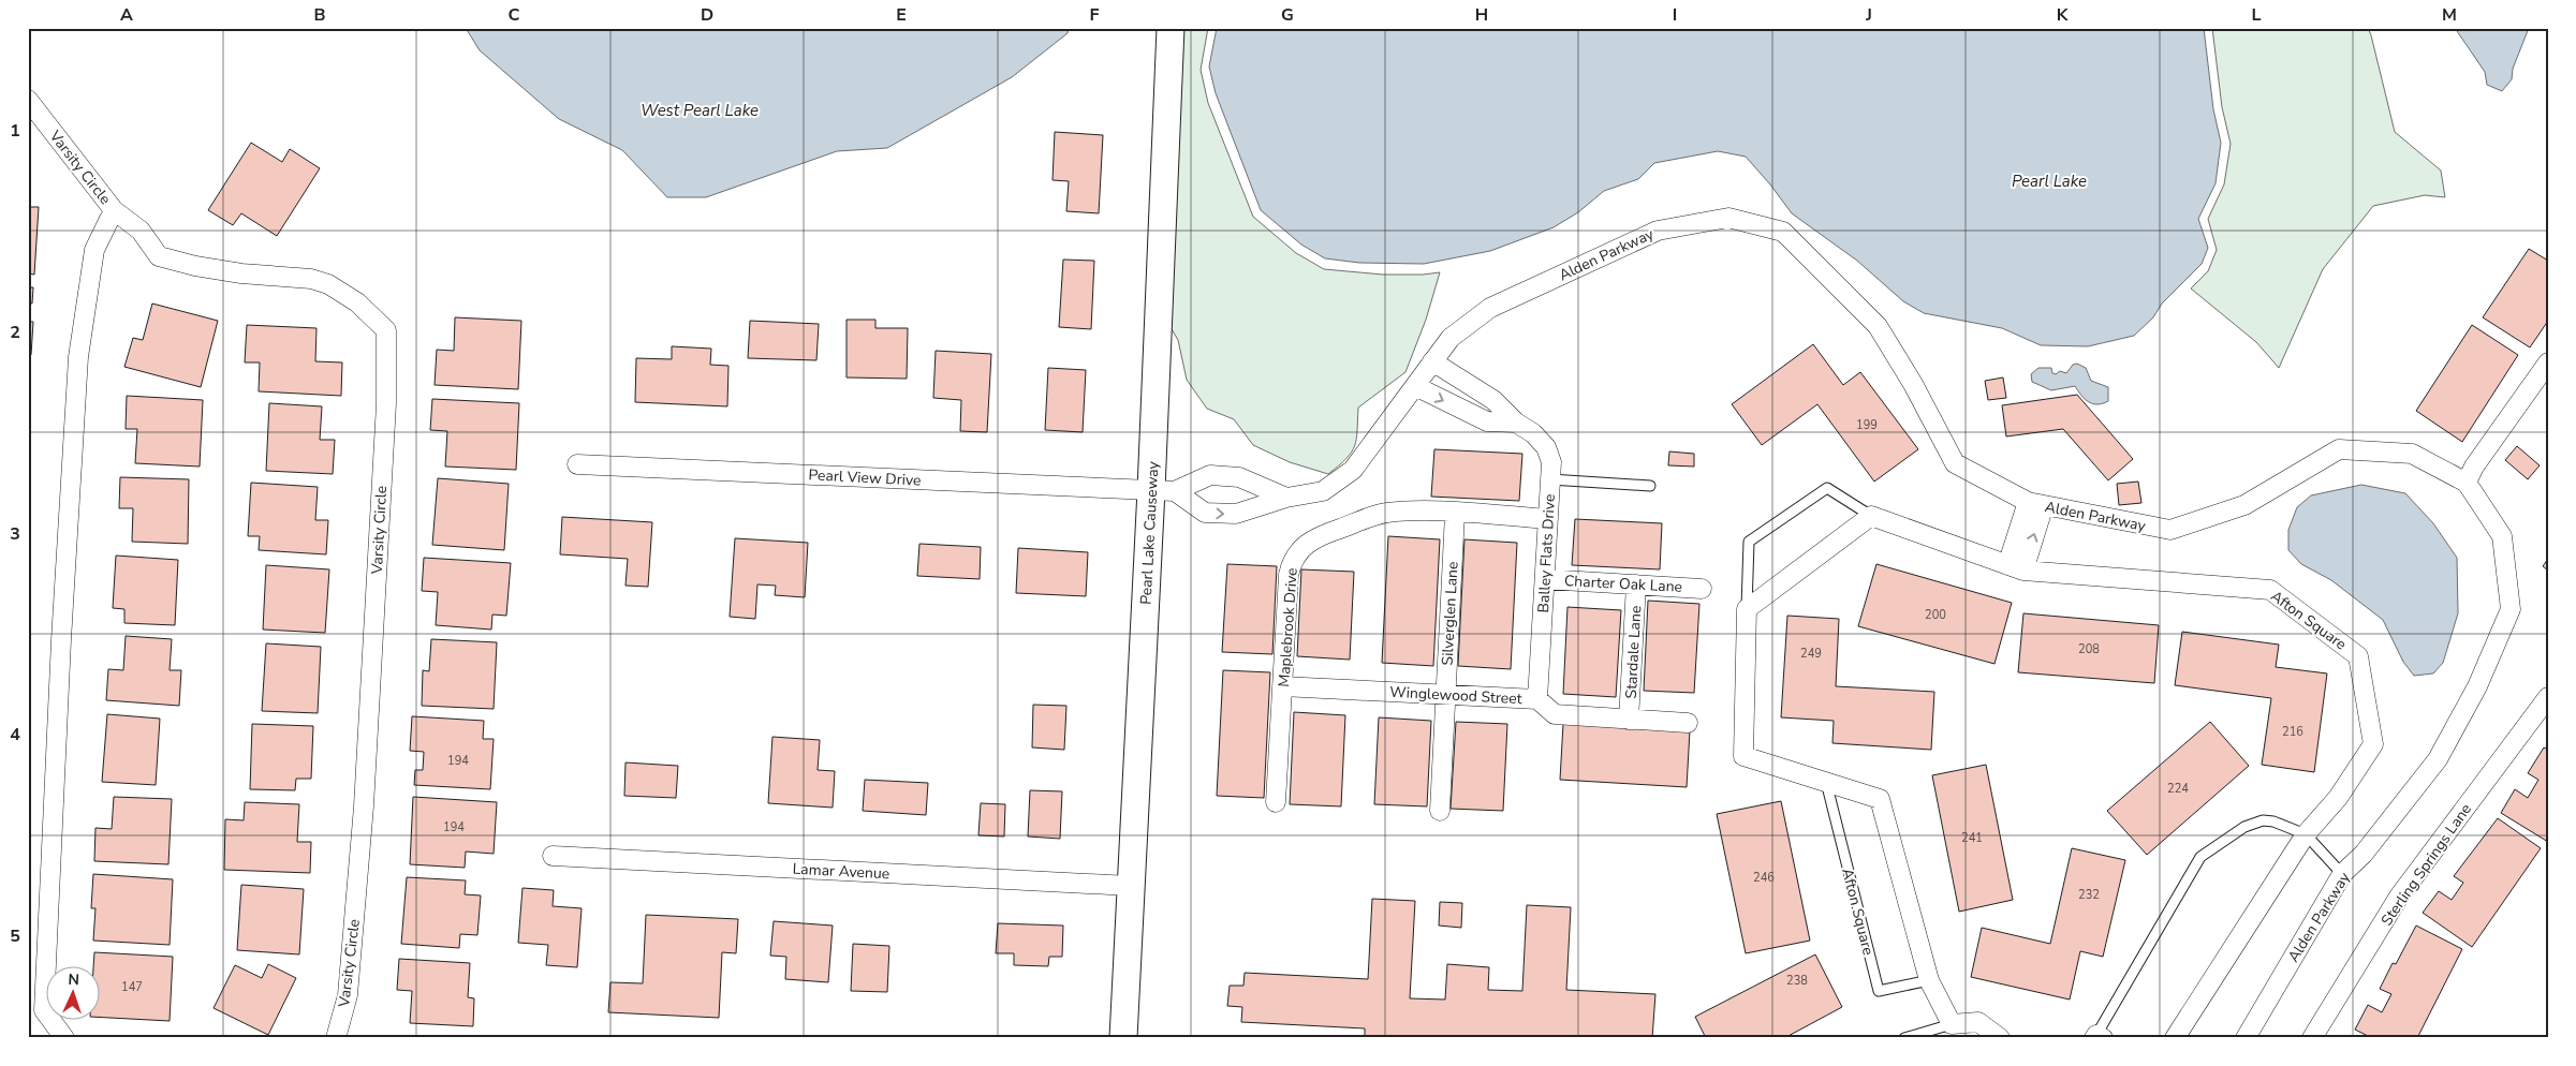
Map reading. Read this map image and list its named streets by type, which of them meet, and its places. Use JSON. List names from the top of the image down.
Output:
{
  "streets": {
    "street": [
      "Varsity Circle",
      "Alden Parkway",
      "Pearl View Drive",
      "Pearl Lake Causeway",
      "Balley Flats Drive",
      "Charter Oak Lane",
      "Silverglen Lane",
      "Afton Square",
      "Maplebrook Drive",
      "Stardale Lane",
      "Winglewood Street",
      "Sterling Springs Lane",
      "Lamar Avenue"
    ]
  },
  "crossings": [
    ["Alden Parkway", "Pearl View Drive"],
    ["Alden Parkway", "Pearl Lake Causeway"],
    ["Alden Parkway", "Balley Flats Drive"],
    ["Pearl View Drive", "Pearl Lake Causeway"],
    ["Pearl Lake Causeway", "Lamar Avenue"],
    ["Balley Flats Drive", "Charter Oak Lane"],
    ["Balley Flats Drive", "Maplebrook Drive"],
    ["Balley Flats Drive", "Winglewood Street"],
    ["Charter Oak Lane", "Stardale Lane"],
    ["Silverglen Lane", "Maplebrook Drive"],
    ["Silverglen Lane", "Winglewood Street"],
    ["Maplebrook Drive", "Winglewood Street"],
    ["Stardale Lane", "Winglewood Street"]
  ],
  "water": ["West Pearl Lake", "Pearl Lake"],
  "house_numbers": [
    "199",
    "200",
    "208",
    "249",
    "216",
    "194",
    "224",
    "194",
    "241",
    "246",
    "232",
    "238",
    "147"
  ],
  "north": "top",
  "grid": {
    "columns": [
      "A",
      "B",
      "C",
      "D",
      "E",
      "F",
      "G",
      "H",
      "I",
      "J",
      "K",
      "L",
      "M"
    ],
    "rows": [
      "1",
      "2",
      "3",
      "4",
      "5"
    ]
  }
}
